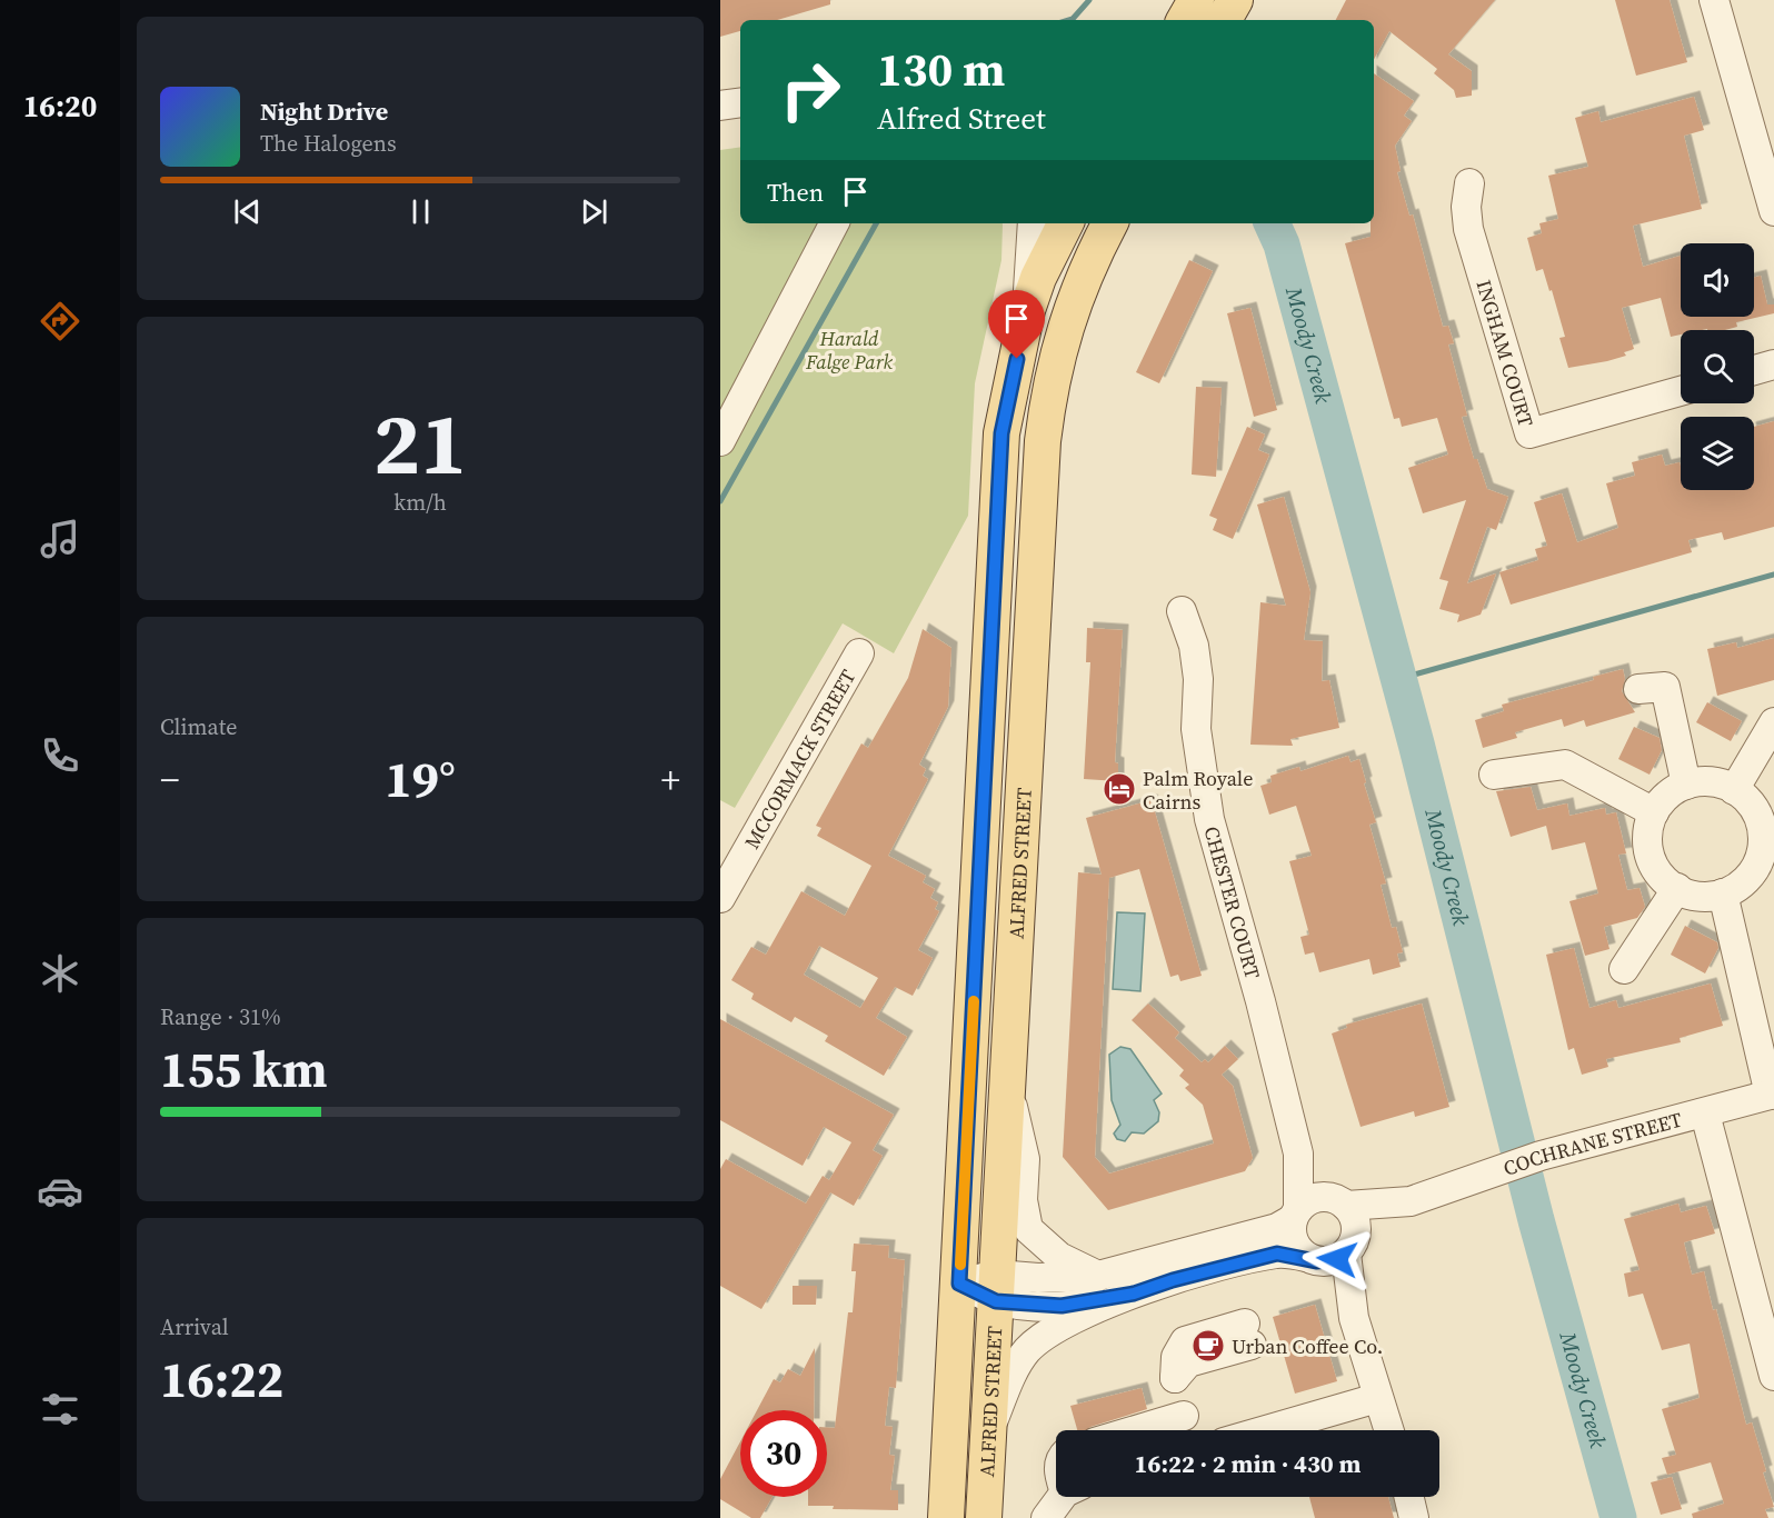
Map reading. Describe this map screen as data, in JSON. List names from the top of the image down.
{
  "streets": {
    "main road": ["ALFRED STREET"],
    "street": [
      "INGHAM COURT",
      "MCCORMACK STREET",
      "CHESTER COURT",
      "COCHRANE STREET"
    ]
  },
  "water": ["Moody Creek"],
  "parks": ["Harald Falge Park"],
  "places": {
    "hotel": ["Palm Royale Cairns"],
    "cafe": ["Urban Coffee Co."]
  },
  "page": {
    "tabs": "16:20",
    "turn": ["130 m", "Alfred Street"],
    "song": ["Night Drive", "The Halogens"],
    "then": "Then",
    "tile": [
      ["21", "km/h"],
      "Climate",
      ["Range · 31%", "155 km"],
      ["Arrival", "16:22"]
    ],
    "heat": ["−", "19°", "+"],
    "limit": "30",
    "trip": "16:22 · 2 min · 430 m"
  }
}
